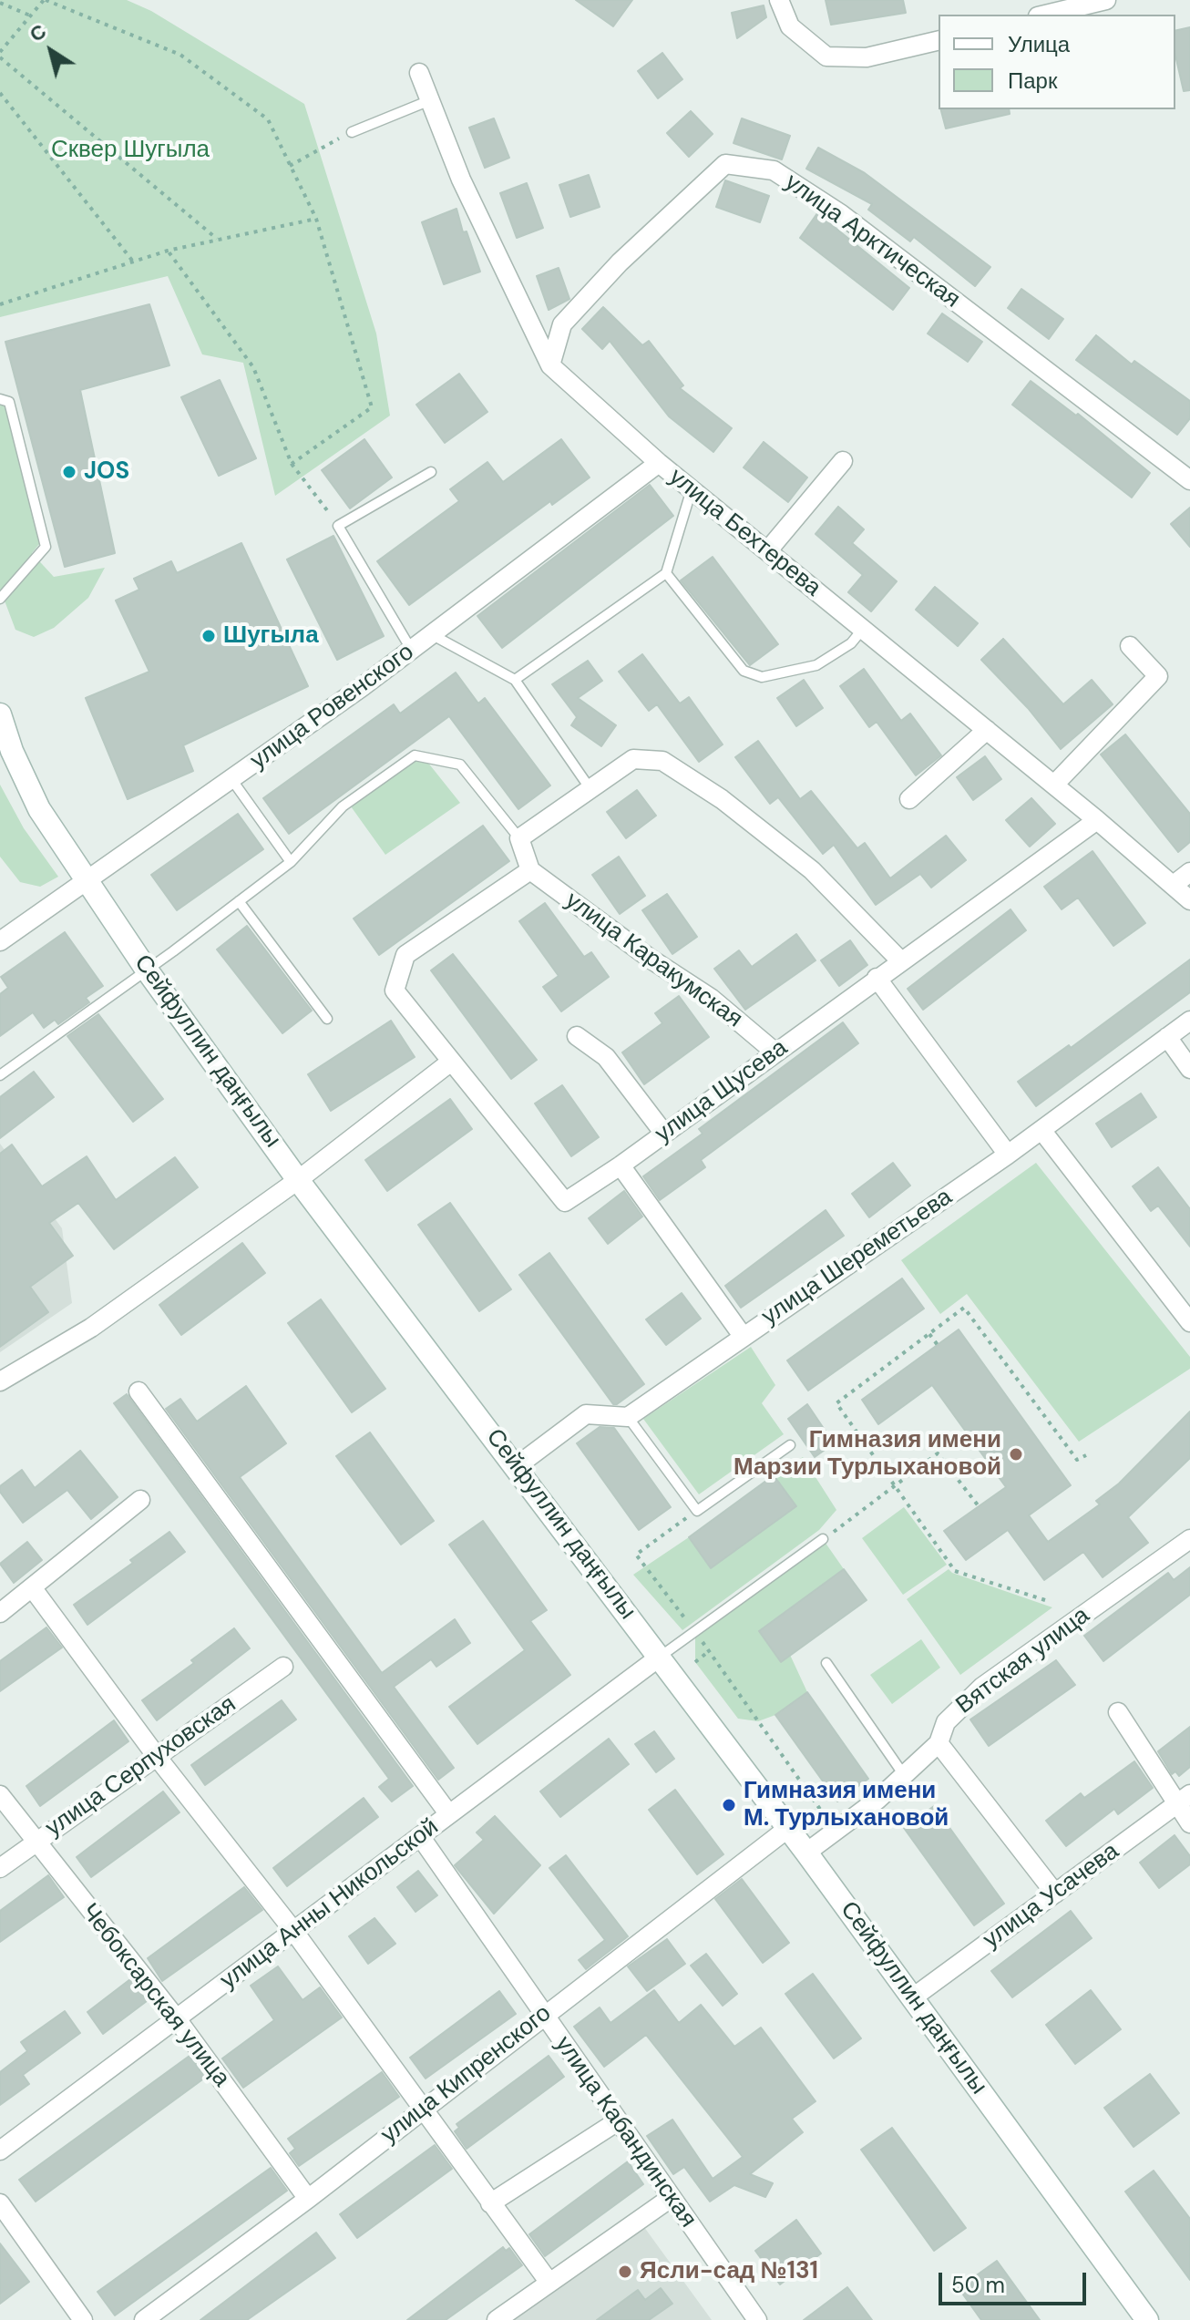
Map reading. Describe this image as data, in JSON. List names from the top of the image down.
{
  "streets": {
    "main road": ["Сейфуллин даңғылы"],
    "street": [
      "улица Арктическая",
      "улица Бехтерева",
      "улица Ровенского",
      "улица Каракумская",
      "улица Щусева",
      "улица Шереметьева",
      "Вятская улица",
      "улица Серпуховская",
      "улица Усачева",
      "улица Анны Никольской",
      "Чебоксарская улица",
      "улица Кипренского",
      "улица Кабандинская"
    ]
  },
  "crossings": [
    ["улица Арктическая", "улица Бехтерева"],
    ["улица Бехтерева", "улица Ровенского"],
    ["улица Бехтерева", "улица Щусева"],
    ["улица Ровенского", "Сейфуллин даңғылы"],
    ["улица Каракумская", "улица Щусева"],
    ["Сейфуллин даңғылы", "Вятская улица"],
    ["Сейфуллин даңғылы", "улица Усачева"],
    ["Сейфуллин даңғылы", "улица Анны Никольской"],
    ["Сейфуллин даңғылы", "улица Кипренского"],
    ["улица Серпуховская", "Чебоксарская улица"],
    ["улица Анны Никольской", "Чебоксарская улица"],
    ["улица Анны Никольской", "улица Кабандинская"],
    ["Чебоксарская улица", "улица Кипренского"],
    ["улица Кипренского", "улица Кабандинская"]
  ],
  "parks": ["Сквер Шугыла"],
  "places": [
    "JOS",
    "Шугыла",
    "Гимназия имени Марзии Турлыхановой",
    "Гимназия имени М. Турлыхановой",
    "Ясли-сад №131"
  ],
  "legend": ["Улица", "Парк"],
  "scale_bar": "50 m",
  "north": "top left"
}
